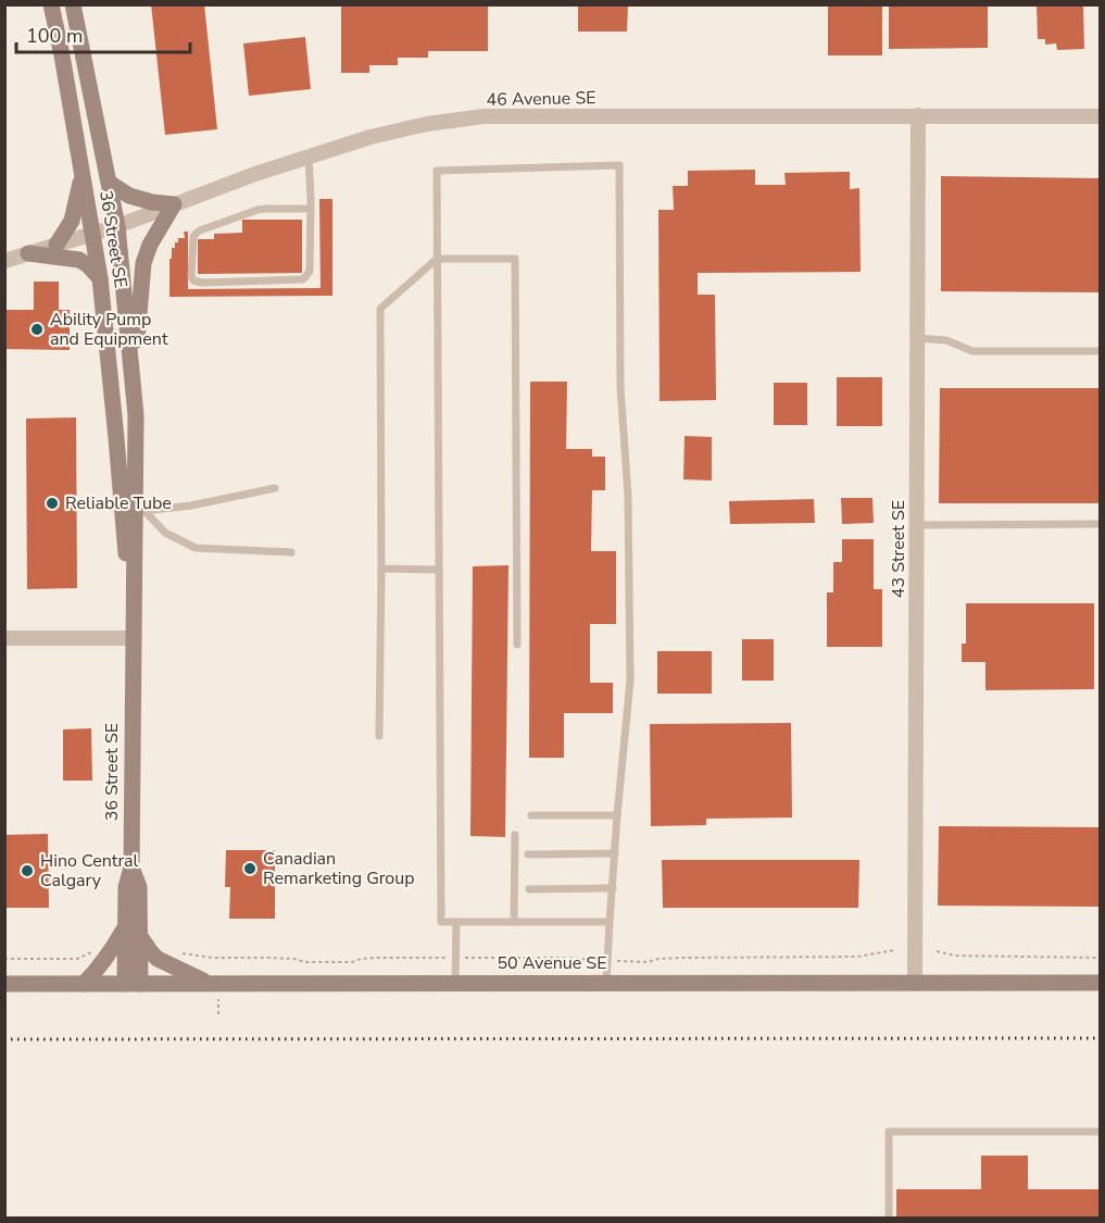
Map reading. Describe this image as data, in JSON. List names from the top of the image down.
{
  "streets": {
    "street": [
      "46 Avenue SE",
      "36 Street SE",
      "43 Street SE",
      "50 Avenue SE"
    ]
  },
  "crossings": [
    ["46 Avenue SE", "36 Street SE"],
    ["46 Avenue SE", "43 Street SE"],
    ["36 Street SE", "50 Avenue SE"],
    ["43 Street SE", "50 Avenue SE"]
  ],
  "places": [
    "Ability Pump and Equipment",
    "Reliable Tube",
    "Canadian Remarketing Group",
    "Hino Central Calgary"
  ],
  "scale_bar": "100 m"
}
